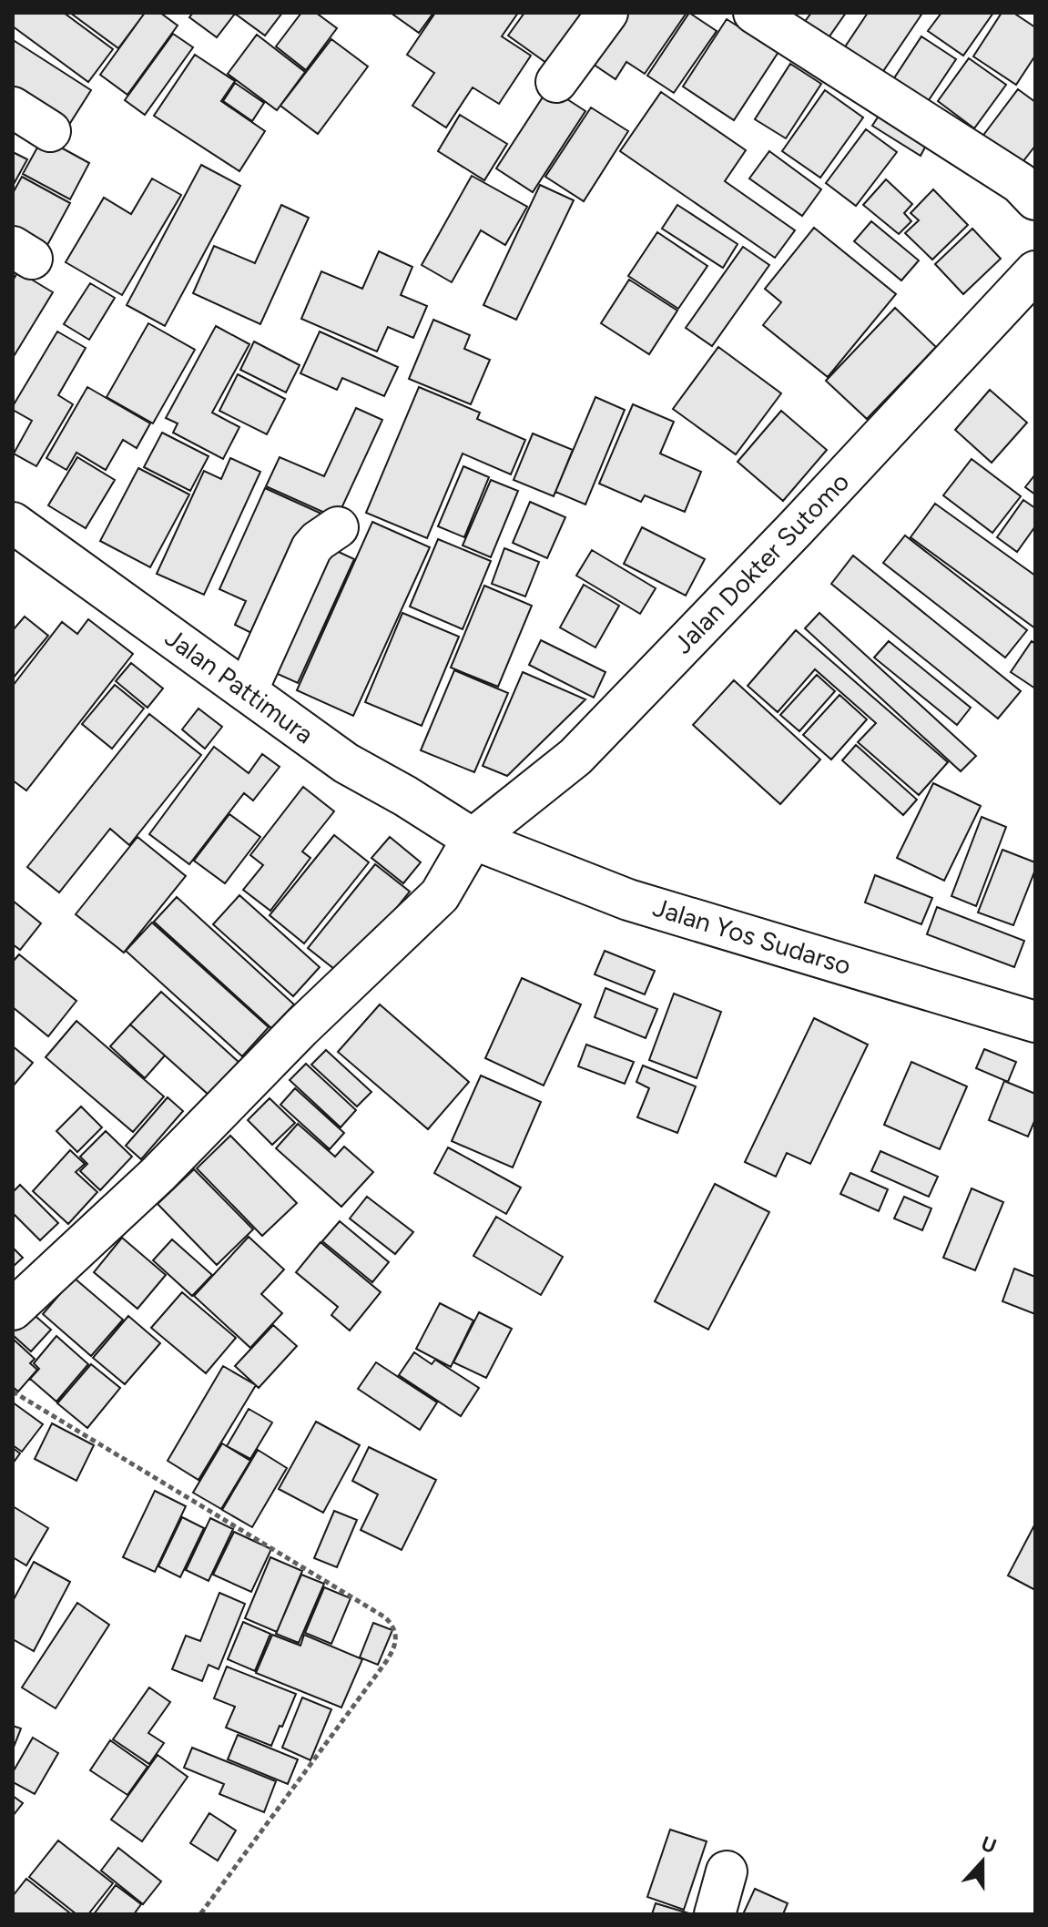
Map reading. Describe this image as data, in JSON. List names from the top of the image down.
{
  "streets": {
    "main road": ["Jalan Dokter Sutomo", "Jalan Pattimura", "Jalan Yos Sudarso"]
  },
  "crossings": [
    ["Jalan Dokter Sutomo", "Jalan Pattimura"],
    ["Jalan Dokter Sutomo", "Jalan Yos Sudarso"],
    ["Jalan Pattimura", "Jalan Yos Sudarso"]
  ],
  "north": "top"
}
